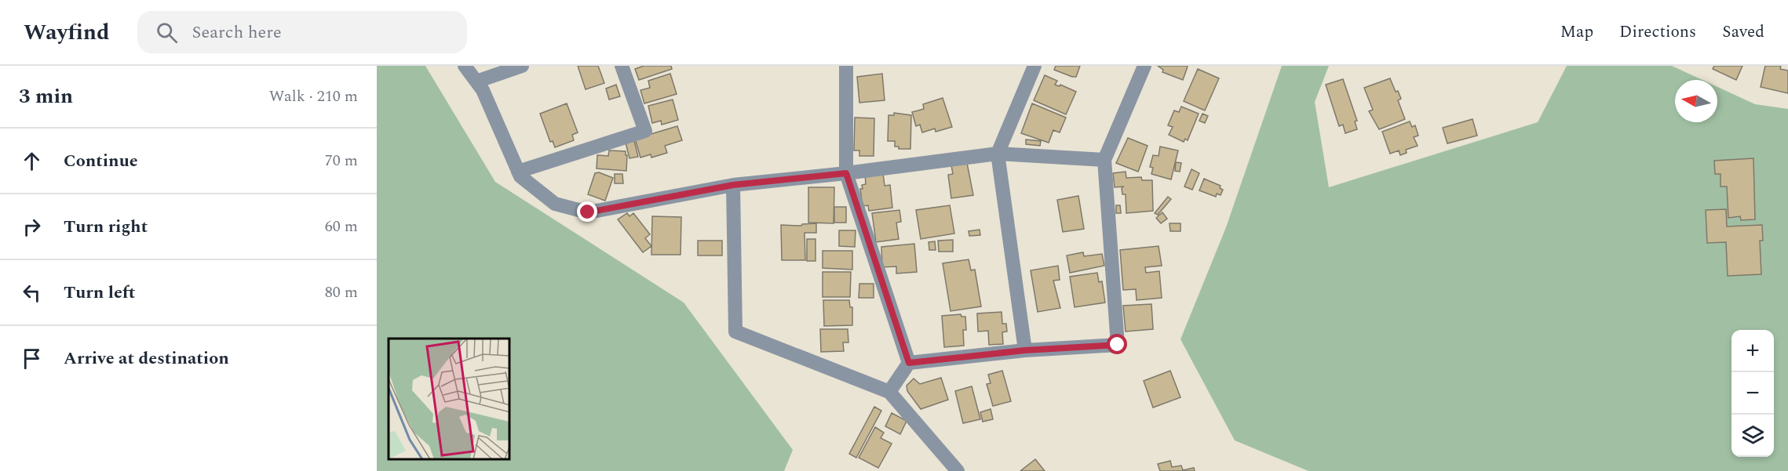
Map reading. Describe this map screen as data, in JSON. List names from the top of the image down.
{
  "north": "left",
  "page": {
    "header": "Wayfind",
    "search": "Search here",
    "nav": ["Map", "Directions", "Saved"],
    "heading": ["3 min", "Walk · 210 m"],
    "list": [
      ["Continue", "70 m"],
      ["Turn right", "60 m"],
      ["Turn left", "80 m"],
      "Arrive at destination"
    ],
    "map_buttons": ["+", "−"]
  }
}
